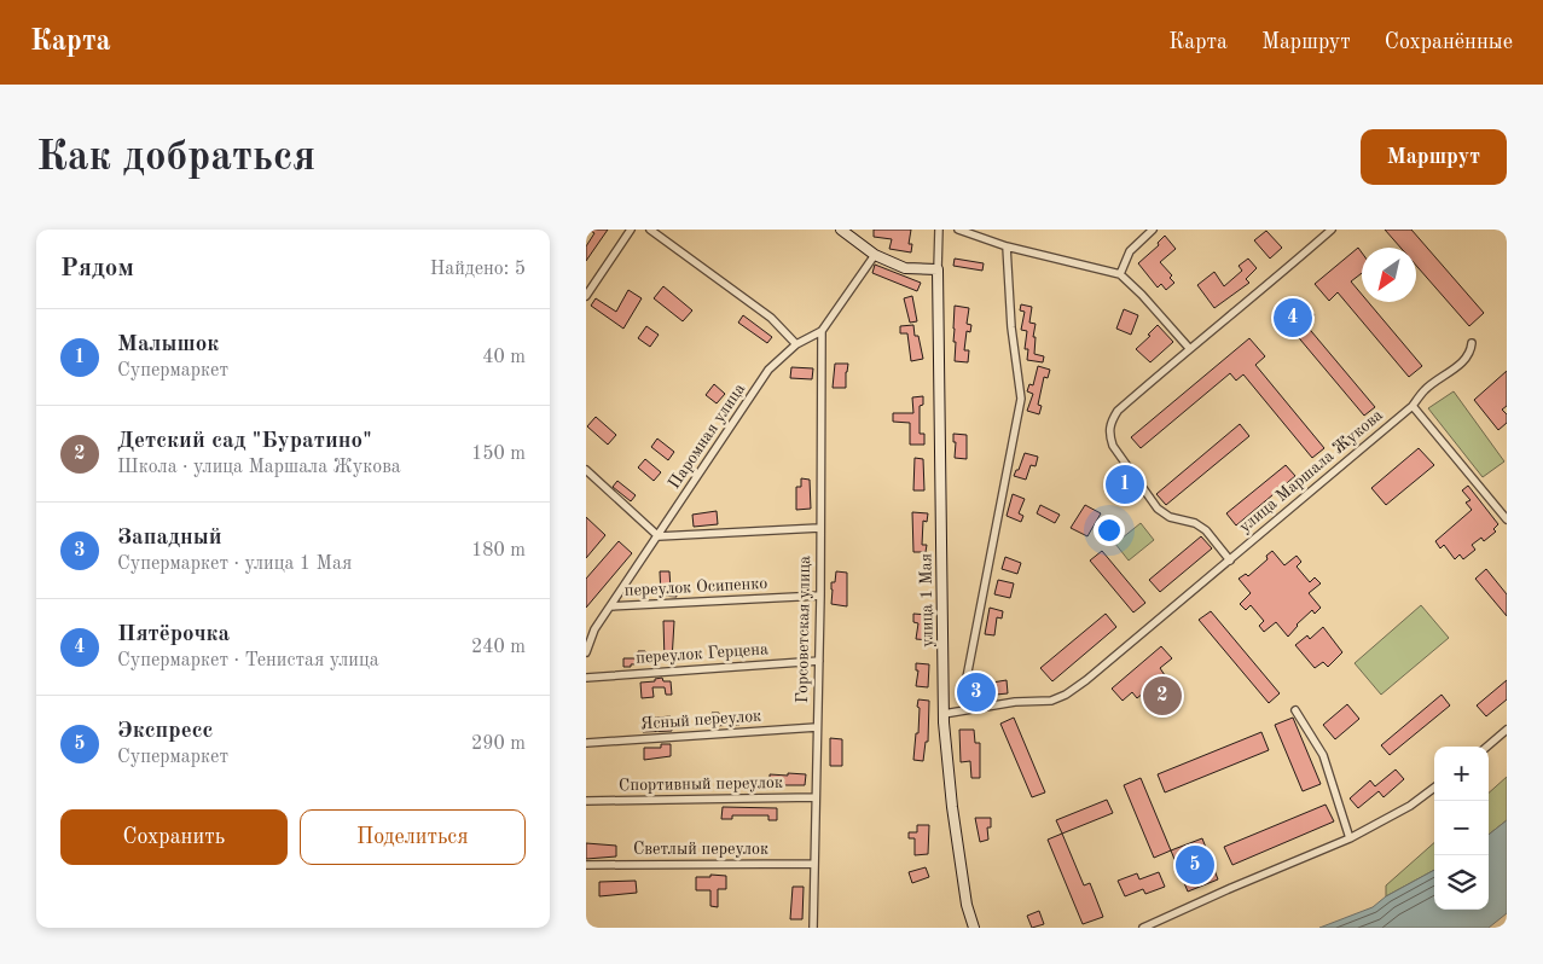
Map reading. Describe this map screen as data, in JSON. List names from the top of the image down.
{
  "streets": {
    "main road": ["улица 1 Мая"],
    "street": [
      "Паромная улица",
      "улица Маршала Жукова",
      "переулок Осипенко",
      "Горсоветская улица",
      "переулок Герцена",
      "Ясный переулок",
      "Спортивный переулок",
      "Светлый переулок"
    ]
  },
  "crossings": [
    ["Паромная улица", "переулок Осипенко"],
    ["Паромная улица", "Горсоветская улица"],
    ["переулок Осипенко", "Горсоветская улица"],
    ["Горсоветская улица", "переулок Герцена"],
    ["Горсоветская улица", "Ясный переулок"],
    ["Горсоветская улица", "Спортивный переулок"],
    ["Горсоветская улица", "Светлый переулок"]
  ],
  "north": "bottom left",
  "page": {
    "header": "Карта",
    "nav": ["Карта", "Маршрут", "Сохранённые"],
    "buttons": [
      "Маршрут",
      ["Сохранить", "Поделиться"]
    ],
    "title": "Как добраться",
    "heading": ["Рядом", "Найдено: 5"],
    "pins": [
      "4",
      "1",
      "3",
      "2",
      "5"
    ],
    "list": [
      {
        "mark": "1",
        "name": "Малышок",
        "note": "Супермаркет",
        "value": "40 m"
      },
      {
        "mark": "2",
        "name": "Детский сад \"Буратино\"",
        "note": "Школа · улица Маршала Жукова",
        "value": "150 m"
      },
      {
        "mark": "3",
        "name": "Западный",
        "note": "Супермаркет · улица 1 Мая",
        "value": "180 m"
      },
      {
        "mark": "4",
        "name": "Пятёрочка",
        "note": "Супермаркет · Тенистая улица",
        "value": "240 m"
      },
      {
        "mark": "5",
        "name": "Экспресс",
        "note": "Супермаркет",
        "value": "290 m"
      }
    ],
    "map_buttons": ["+", "−"]
  }
}
